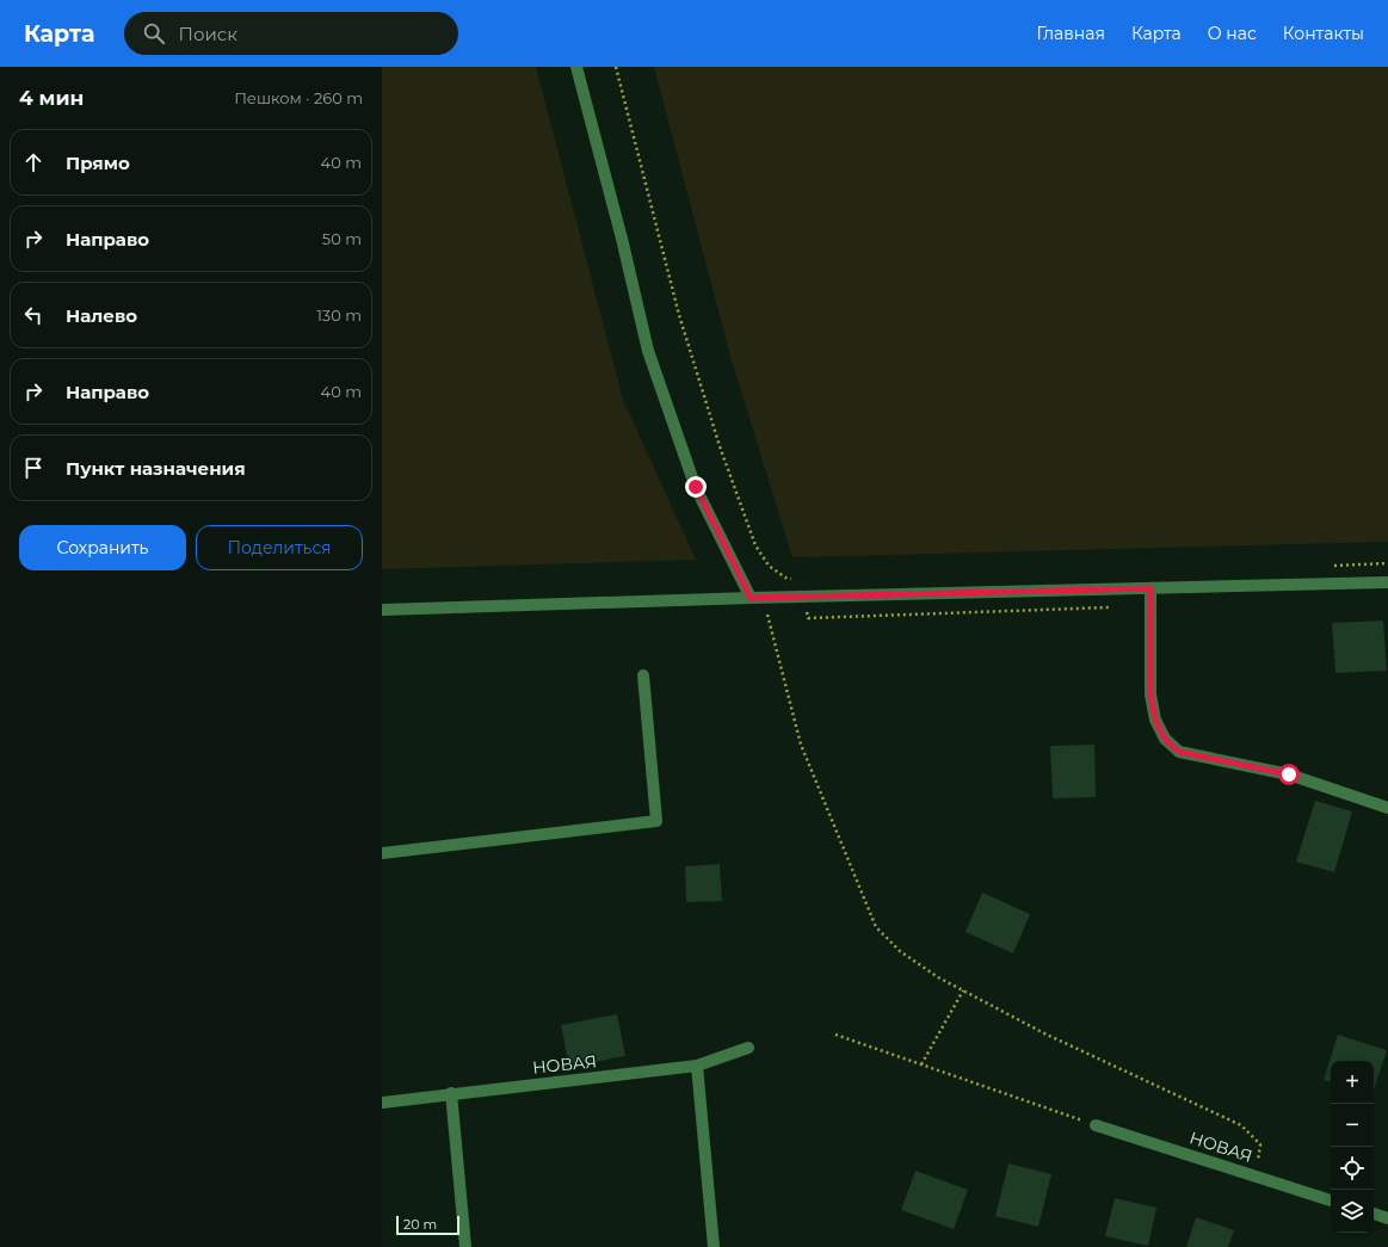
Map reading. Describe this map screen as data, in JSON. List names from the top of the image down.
{
  "streets": {
    "street": ["НОВАЯ"]
  },
  "scale_bar": "20 m",
  "page": {
    "header": "Карта",
    "search": "Поиск",
    "nav": [
      "Главная",
      "Карта",
      "О нас",
      "Контакты"
    ],
    "heading": ["4 мин", "Пешком · 260 m"],
    "list": [
      ["Прямо", "40 m"],
      ["Направо", "50 m"],
      ["Налево", "130 m"],
      ["Направо", "40 m"],
      "Пункт назначения"
    ],
    "buttons": ["Сохранить", "Поделиться"],
    "map_buttons": ["+", "−"],
    "scale": "20 m"
  }
}
